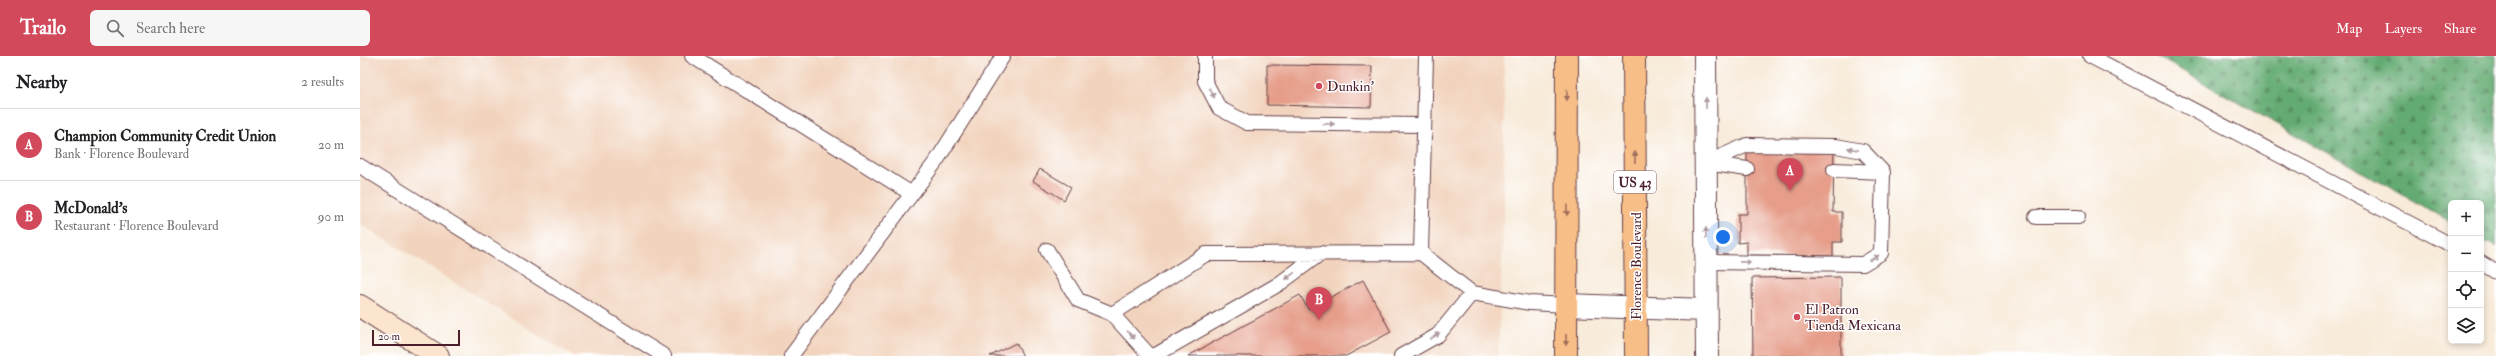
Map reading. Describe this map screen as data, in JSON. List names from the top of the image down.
{
  "streets": {
    "highway": ["US 43", "Florence Boulevard"]
  },
  "places": ["Dunkin'", "El Patron Tienda Mexicana"],
  "scale_bar": "20 m",
  "page": {
    "header": "Trailo",
    "search": "Search here",
    "nav": ["Map", "Layers", "Share"],
    "heading": ["Nearby", "2 results"],
    "list": [
      {
        "mark": "A",
        "name": "Champion Community Credit Union",
        "note": "Bank · Florence Boulevard",
        "value": "20 m"
      },
      {
        "mark": "B",
        "name": "McDonald's",
        "note": "Restaurant · Florence Boulevard",
        "value": "90 m"
      }
    ],
    "pins": ["A", "B"],
    "map_buttons": ["+", "−"],
    "scale": "20 m"
  }
}
